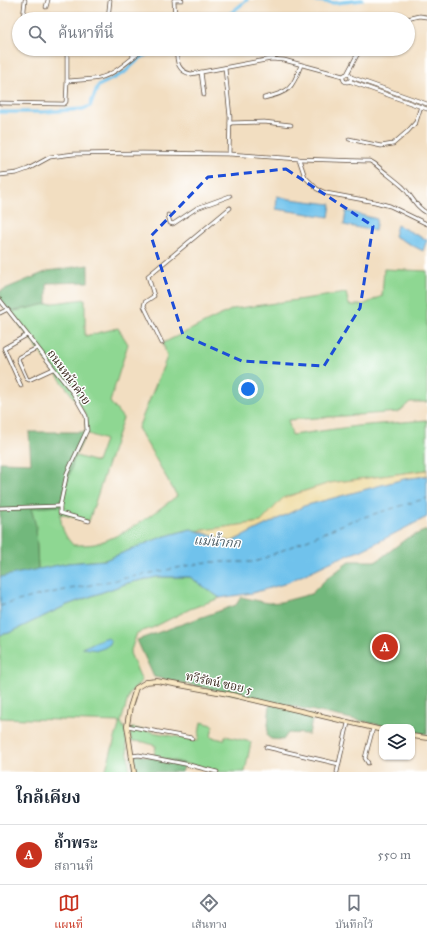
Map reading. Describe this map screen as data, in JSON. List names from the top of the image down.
{
  "streets": {
    "street": ["ถนนหน้าค่าย", "ทวีรัตน์ ซอย 5"]
  },
  "water": ["แม่น้ำกก"],
  "page": {
    "search": "ค้นหาที่นี่",
    "pins": "A",
    "heading": "ใกล้เคียง",
    "list": [
      {
        "mark": "A",
        "name": "ถ้ำพระ",
        "note": "สถานที่",
        "value": "550 m"
      }
    ],
    "nav": ["แผนที่", "เส้นทาง", "บันทึกไว้"]
  }
}
